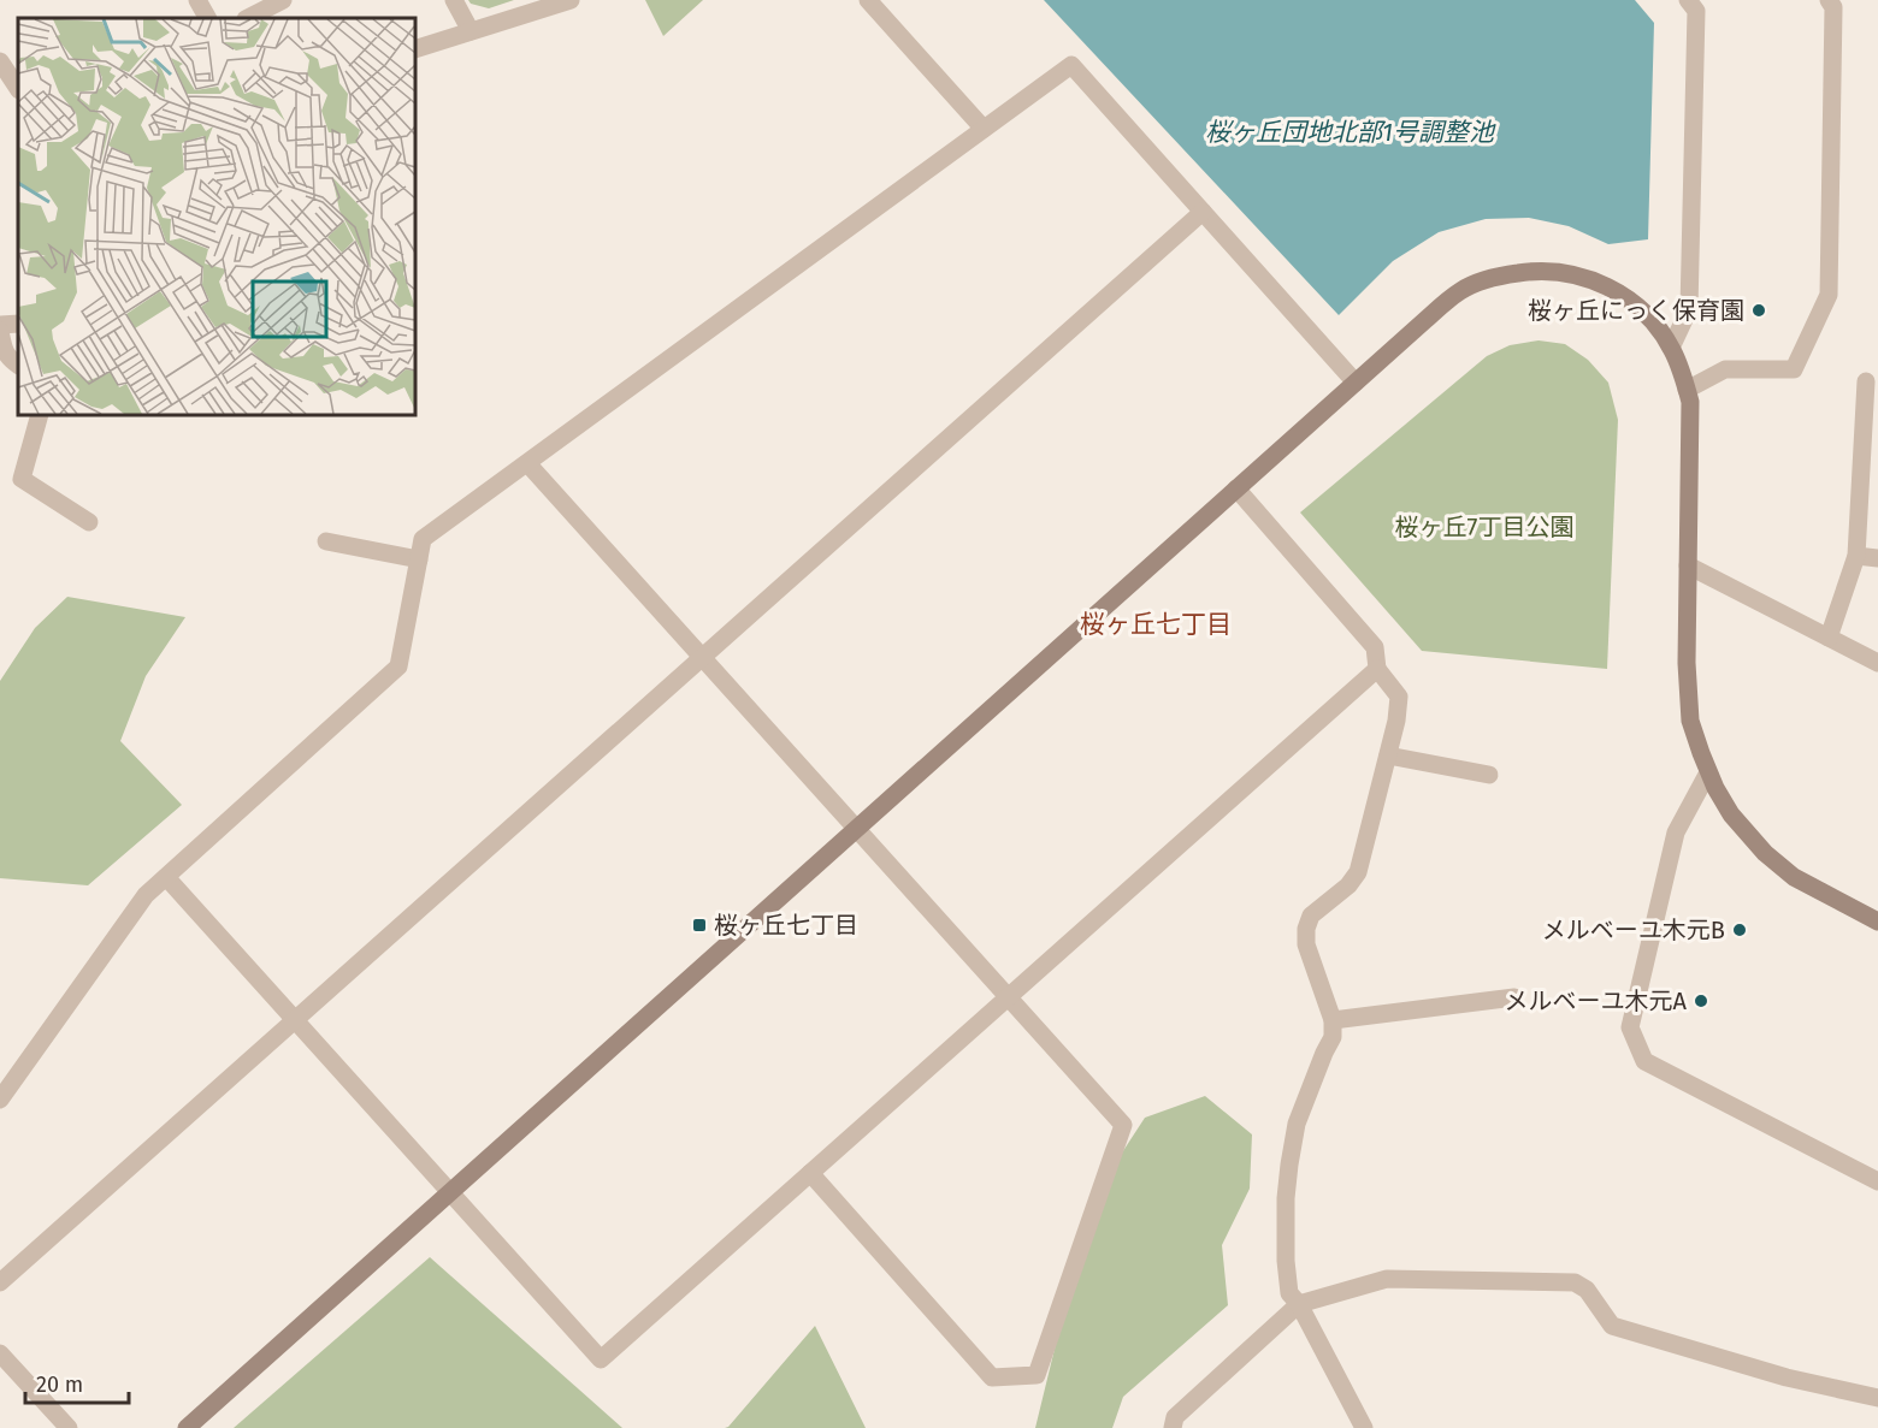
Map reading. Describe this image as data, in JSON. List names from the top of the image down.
{
  "districts": ["桜ヶ丘七丁目"],
  "water": ["桜ヶ丘団地北部1号調整池"],
  "parks": ["桜ヶ丘7丁目公園"],
  "places": {
    "other": ["桜ヶ丘にっく保育園", "メルベーユ木元B", "メルベーユ木元A"],
    "transit": ["桜ヶ丘七丁目"]
  },
  "scale_bar": "20 m"
}
